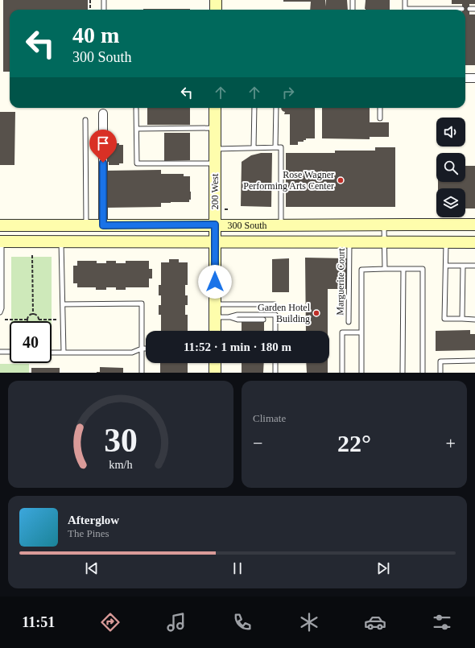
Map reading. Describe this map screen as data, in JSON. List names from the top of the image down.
{
  "streets": {
    "street": ["200 West", "300 South"],
    "lane": ["Marguerite Court"]
  },
  "crossings": [
    ["200 West", "300 South"],
    ["300 South", "Marguerite Court"]
  ],
  "places": ["Rose Wagner Performing Arts Center", "Garden Hotel Building"],
  "page": {
    "turn": ["40 m", "300 South"],
    "limit": "40",
    "trip": "11:52 · 1 min · 180 m",
    "tile": "Climate",
    "heat": ["−", "22°", "+"],
    "song": ["Afterglow", "The Pines"],
    "tabs": "11:51",
    "gauge": ["30", "km/h"]
  }
}
